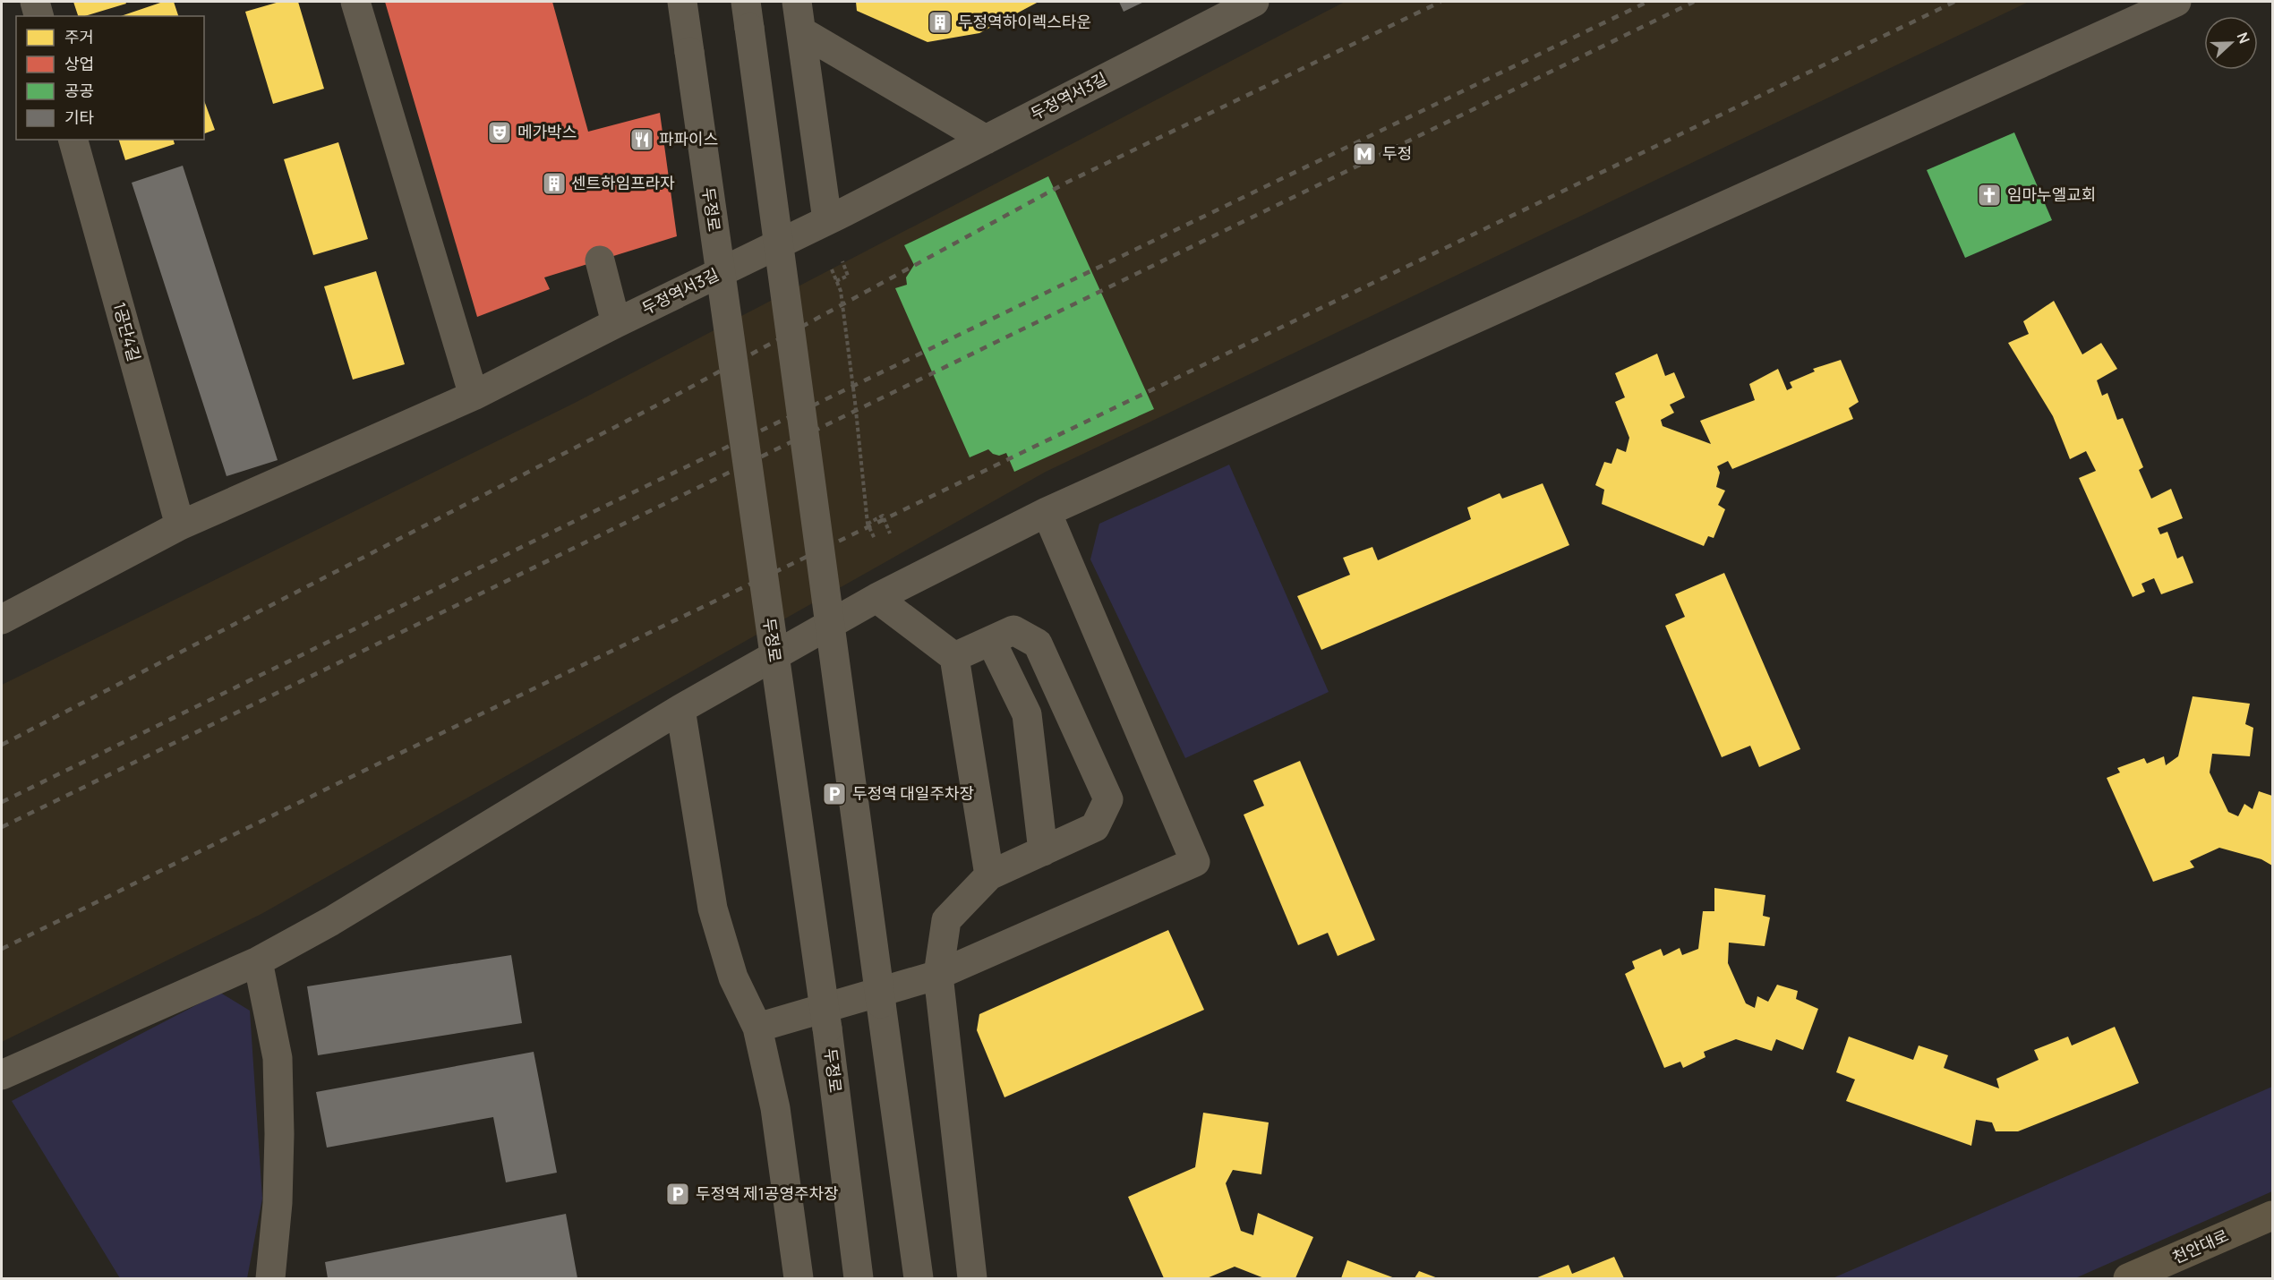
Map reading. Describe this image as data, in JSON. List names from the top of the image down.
{
  "streets": {
    "main road": ["천안대로"],
    "street": ["두정역서3길", "두정로", "1공단4길"]
  },
  "crossings": [
    ["두정역서3길", "1공단4길"]
  ],
  "places": {
    "building": ["두정역하이렉스타운", "센트하임프라자"],
    "theatre": ["메가박스"],
    "restaurant": ["파파이스"],
    "metro station": ["두정"],
    "church": ["임마누엘교회"],
    "parking": ["두정역 대일주차장", "두정역 제1공영주차장"]
  },
  "legend": [
    "주거",
    "상업",
    "공공",
    "기타"
  ],
  "north": "right"
}
